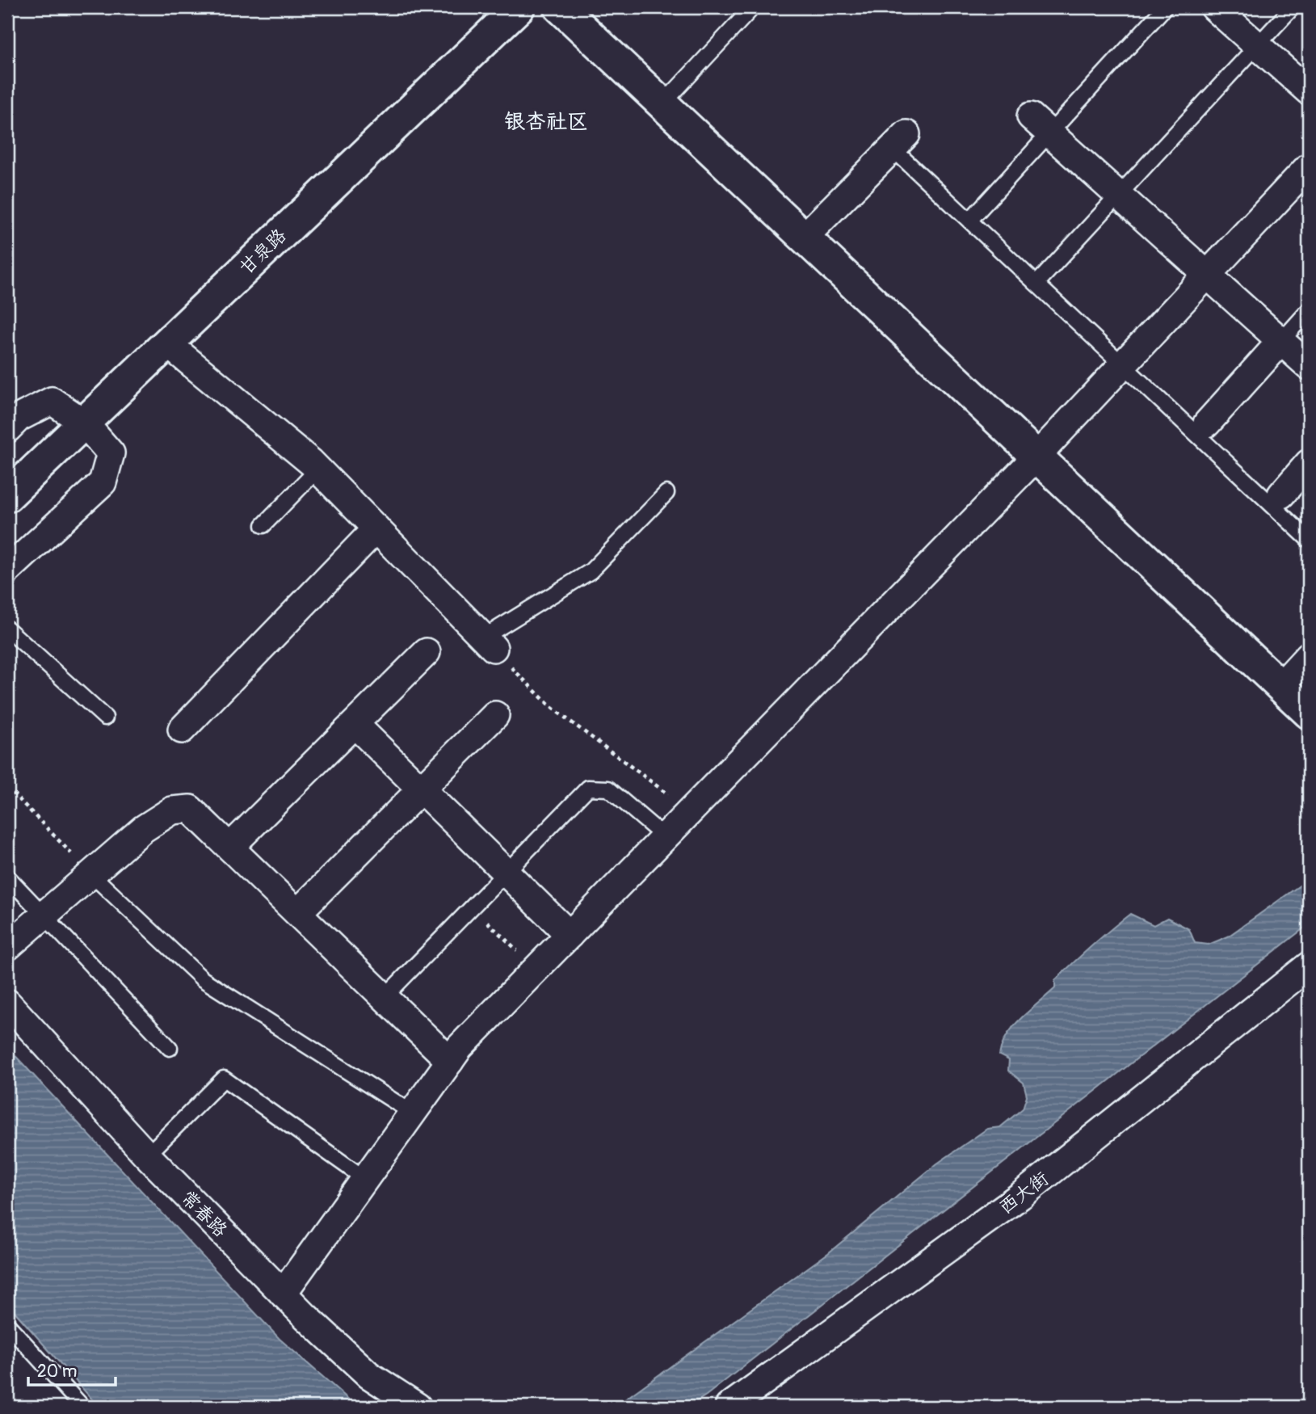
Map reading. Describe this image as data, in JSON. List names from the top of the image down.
{
  "streets": {
    "street": ["甘泉路", "西大街", "常春路"]
  },
  "districts": ["银杏社区"],
  "scale_bar": "20 m"
}
